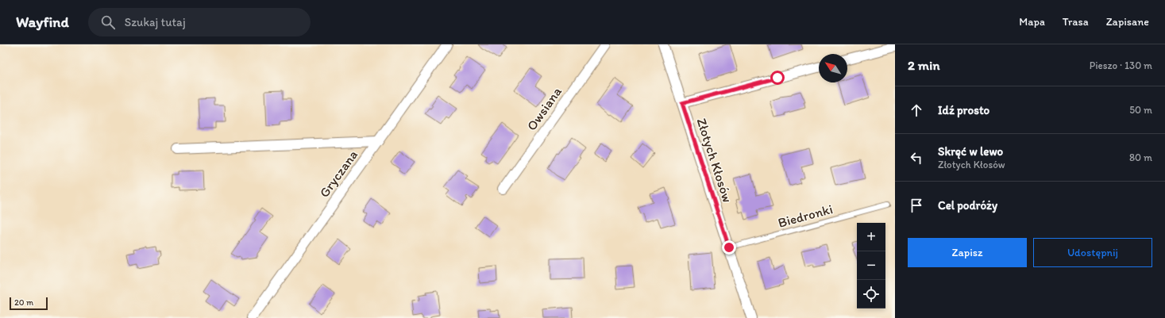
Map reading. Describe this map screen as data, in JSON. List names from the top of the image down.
{
  "streets": {
    "street": ["Owsiana", "Złotych Kłosów", "Gryczana"],
    "lane": ["Biedronki"]
  },
  "crossings": [
    ["Złotych Kłosów", "Biedronki"]
  ],
  "scale_bar": "20 m",
  "north": "top left",
  "page": {
    "header": "Wayfind",
    "search": "Szukaj tutaj",
    "nav": ["Mapa", "Trasa", "Zapisane"],
    "heading": ["2 min", "Pieszo · 130 m"],
    "list": [
      ["Idź prosto", "50 m"],
      ["Skręć w lewo", "Złotych Kłosów", "80 m"],
      "Cel podróży"
    ],
    "map_buttons": ["+", "−"],
    "buttons": ["Zapisz", "Udostępnij"],
    "scale": "20 m"
  }
}
